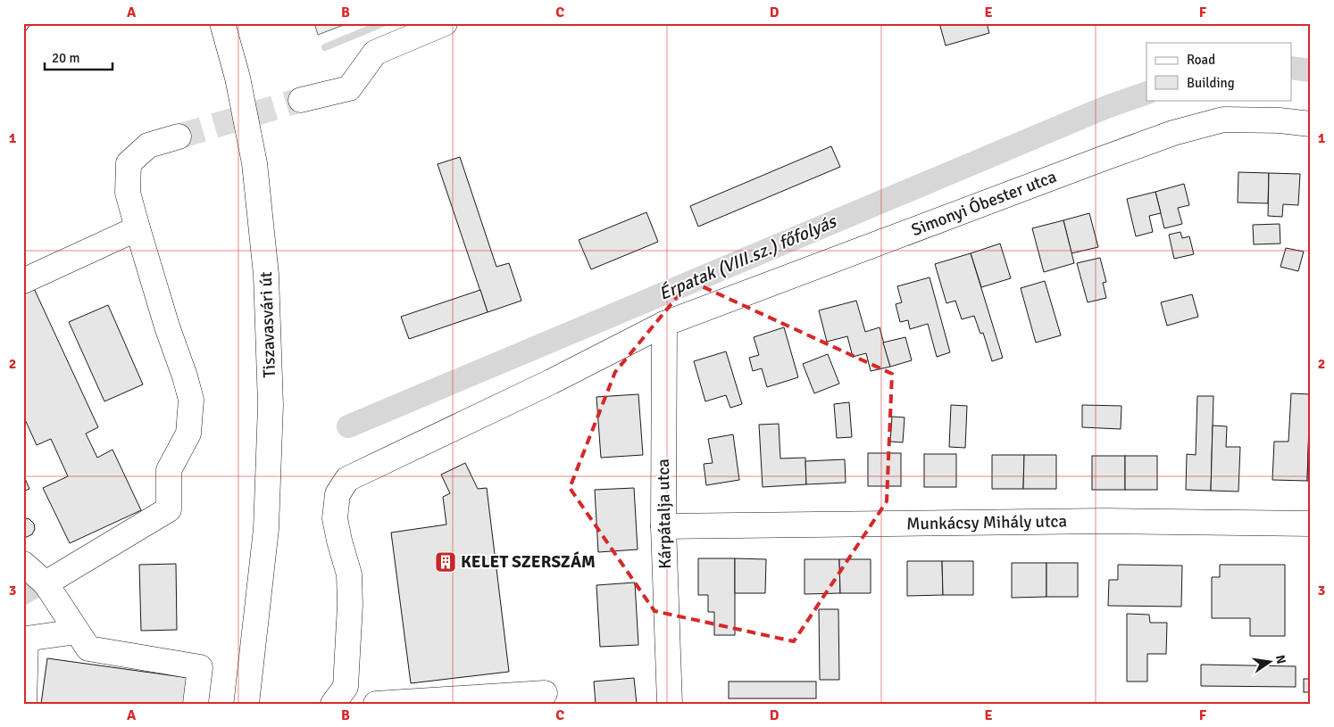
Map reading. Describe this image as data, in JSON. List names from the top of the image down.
{
  "streets": {
    "street": [
      "Simonyi Óbester utca",
      "Tiszavasvári út",
      "Kárpátalja utca",
      "Munkácsy Mihály utca"
    ]
  },
  "crossings": [
    ["Simonyi Óbester utca", "Kárpátalja utca"],
    ["Kárpátalja utca", "Munkácsy Mihály utca"]
  ],
  "water": ["Érpatak (VIII.sz.) főfolyás"],
  "places": {
    "building": ["KELET SZERSZÁM"]
  },
  "legend": ["Road", "Building"],
  "scale_bar": "20 m",
  "north": "right",
  "grid": {
    "columns": [
      "A",
      "B",
      "C",
      "D",
      "E",
      "F"
    ],
    "rows": ["1", "2", "3"]
  }
}
